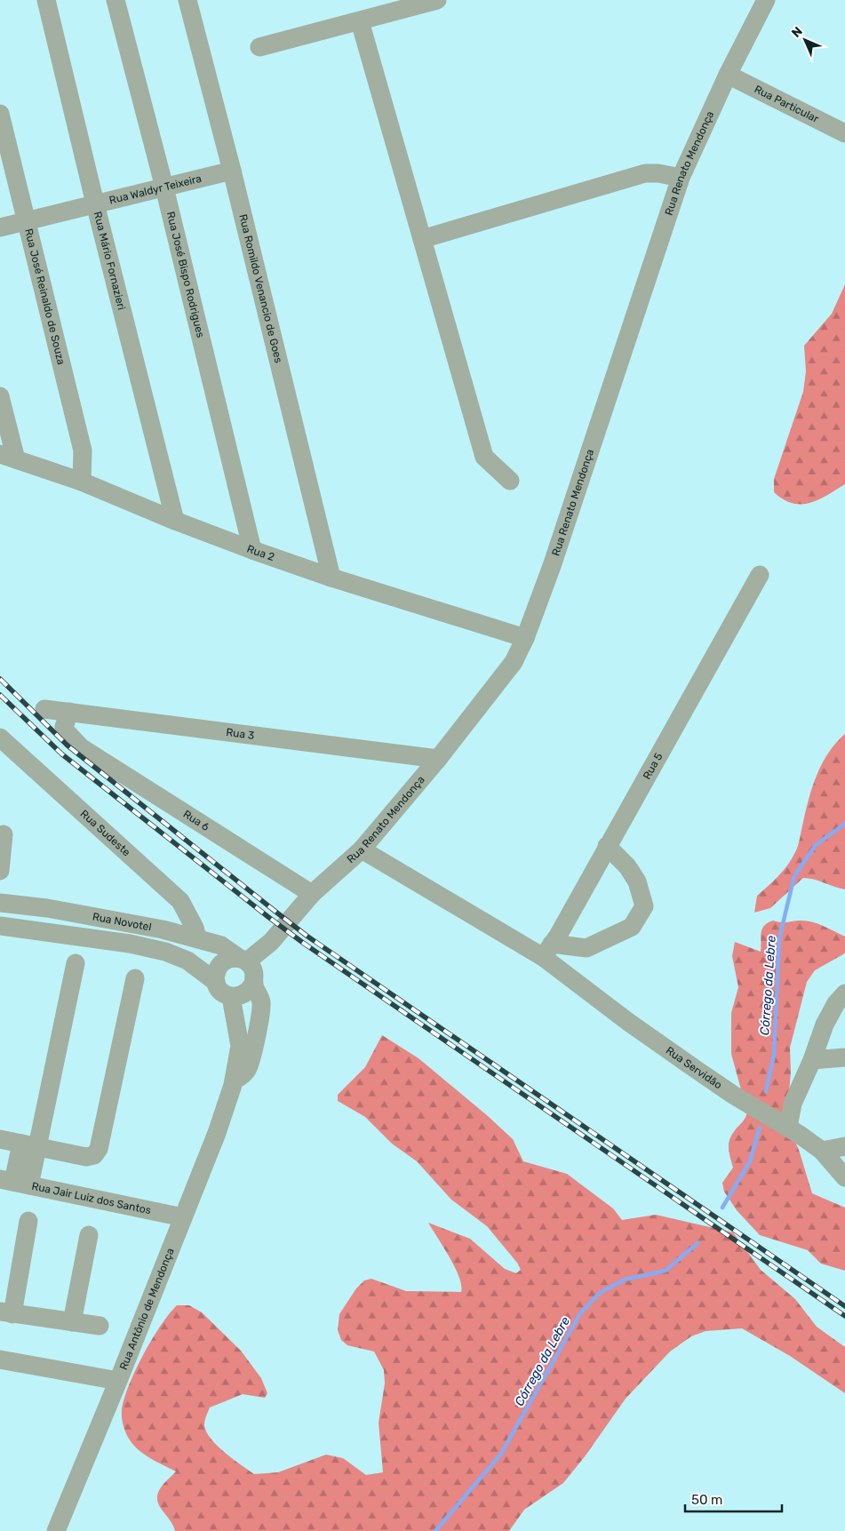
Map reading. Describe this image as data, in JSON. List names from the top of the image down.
{
  "streets": {
    "street": [
      "Rua Particular",
      "Rua Renato Mendonça",
      "Rua Waldyr Teixeira",
      "Rua Mário Fornazieri",
      "Rua José Bispo Rodrigues",
      "Rua Romildo Venancio de Goes",
      "Rua José Reinaldo de Souza",
      "Rua 2",
      "Rua 3",
      "Rua 5",
      "Rua 6",
      "Rua Sudeste",
      "Rua Novotel",
      "Rua Servidão",
      "Rua Jair Luiz dos Santos",
      "Rua Antônio de Mendonça"
    ]
  },
  "crossings": [
    ["Rua Particular", "Rua Renato Mendonça"],
    ["Rua Renato Mendonça", "Rua 2"],
    ["Rua Renato Mendonça", "Rua 3"],
    ["Rua Renato Mendonça", "Rua 6"],
    ["Rua Renato Mendonça", "Rua Novotel"],
    ["Rua Renato Mendonça", "Rua Antônio de Mendonça"],
    ["Rua Waldyr Teixeira", "Rua Mário Fornazieri"],
    ["Rua Waldyr Teixeira", "Rua José Bispo Rodrigues"],
    ["Rua Waldyr Teixeira", "Rua Romildo Venancio de Goes"],
    ["Rua Waldyr Teixeira", "Rua José Reinaldo de Souza"],
    ["Rua Mário Fornazieri", "Rua 2"],
    ["Rua José Bispo Rodrigues", "Rua 2"],
    ["Rua Romildo Venancio de Goes", "Rua 2"],
    ["Rua José Reinaldo de Souza", "Rua 2"],
    ["Rua 3", "Rua 6"],
    ["Rua 5", "Rua Servidão"],
    ["Rua Sudeste", "Rua Novotel"],
    ["Rua Novotel", "Rua Antônio de Mendonça"],
    ["Rua Jair Luiz dos Santos", "Rua Antônio de Mendonça"]
  ],
  "water": ["Córrego da Lebre"],
  "scale_bar": "50 m",
  "north": "top left"
}
